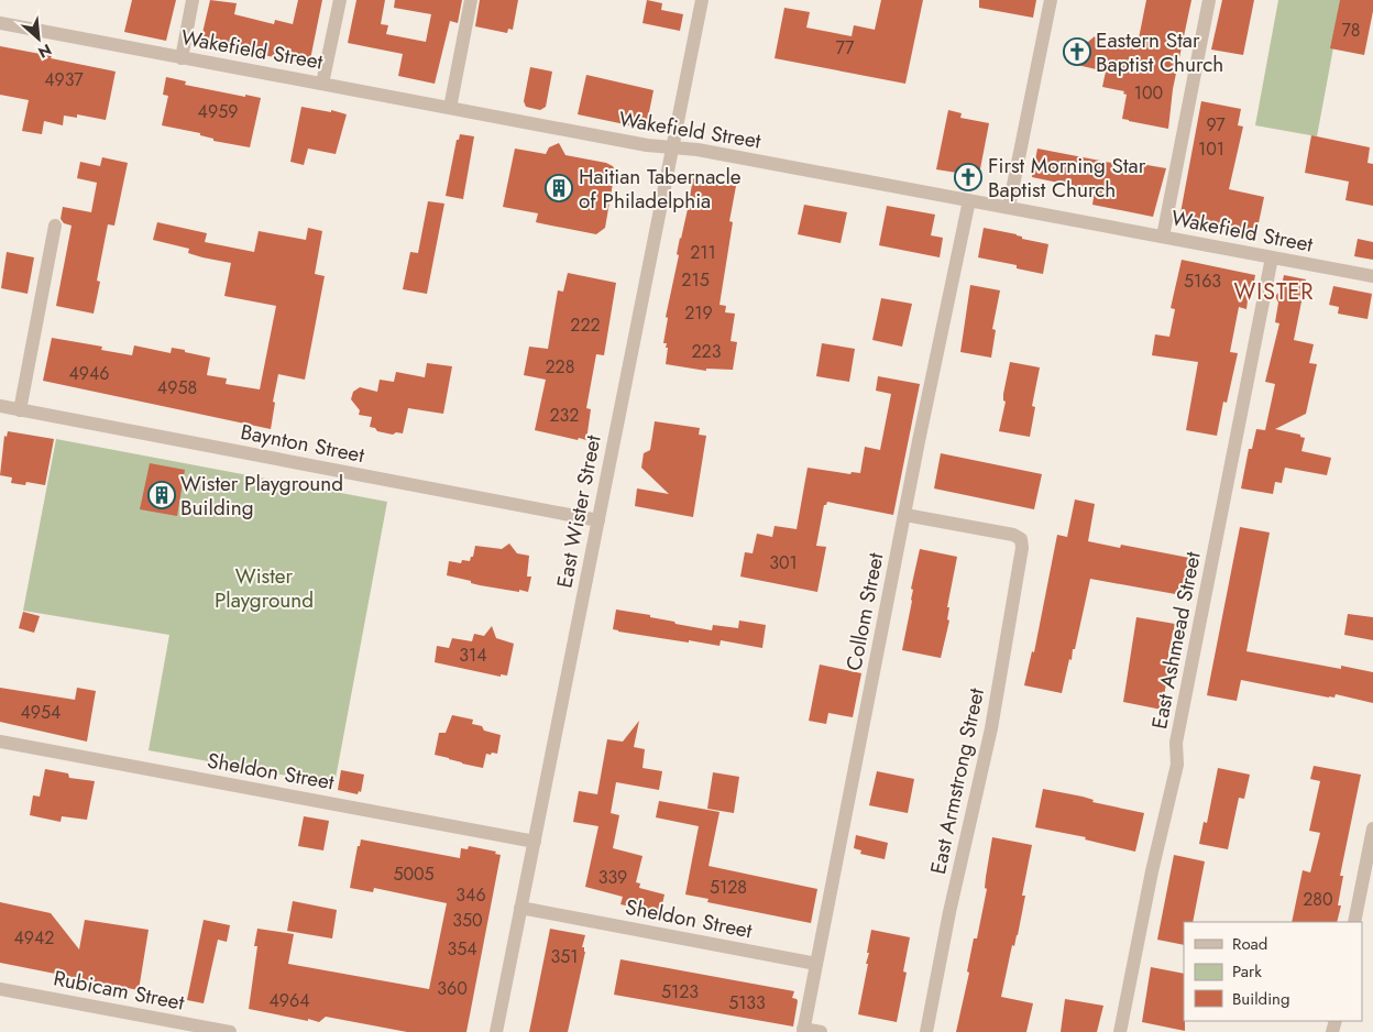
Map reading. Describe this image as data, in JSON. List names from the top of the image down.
{
  "streets": {
    "street": [
      "Wakefield Street",
      "Baynton Street",
      "East Wister Street",
      "Collom Street",
      "East Ashmead Street",
      "Sheldon Street",
      "East Armstrong Street",
      "Rubicam Street"
    ]
  },
  "crossings": [
    ["Wakefield Street", "East Wister Street"],
    ["Wakefield Street", "Collom Street"],
    ["Wakefield Street", "East Ashmead Street"],
    ["Baynton Street", "East Wister Street"],
    ["East Wister Street", "Sheldon Street"],
    ["Collom Street", "Sheldon Street"],
    ["Collom Street", "East Armstrong Street"]
  ],
  "districts": ["WISTER"],
  "parks": ["Wister Playground"],
  "places": {
    "church": ["Eastern Star Baptist Church", "First Morning Star Baptist Church"],
    "building": ["Haitian Tabernacle of Philadelphia", "Wister Playground Building"]
  },
  "house_numbers": [
    "78",
    "77",
    "4937",
    "100",
    "4959",
    "97",
    "101",
    "211",
    "215",
    "5163",
    "219",
    "222",
    "223",
    "228",
    "4946",
    "4958",
    "232",
    "301",
    "314",
    "4954",
    "5005",
    "339",
    "5128",
    "346",
    "280",
    "350",
    "4942",
    "354",
    "351",
    "360",
    "5123",
    "4964",
    "5133"
  ],
  "legend": ["Road", "Park", "Building"],
  "north": "bottom right"
}
